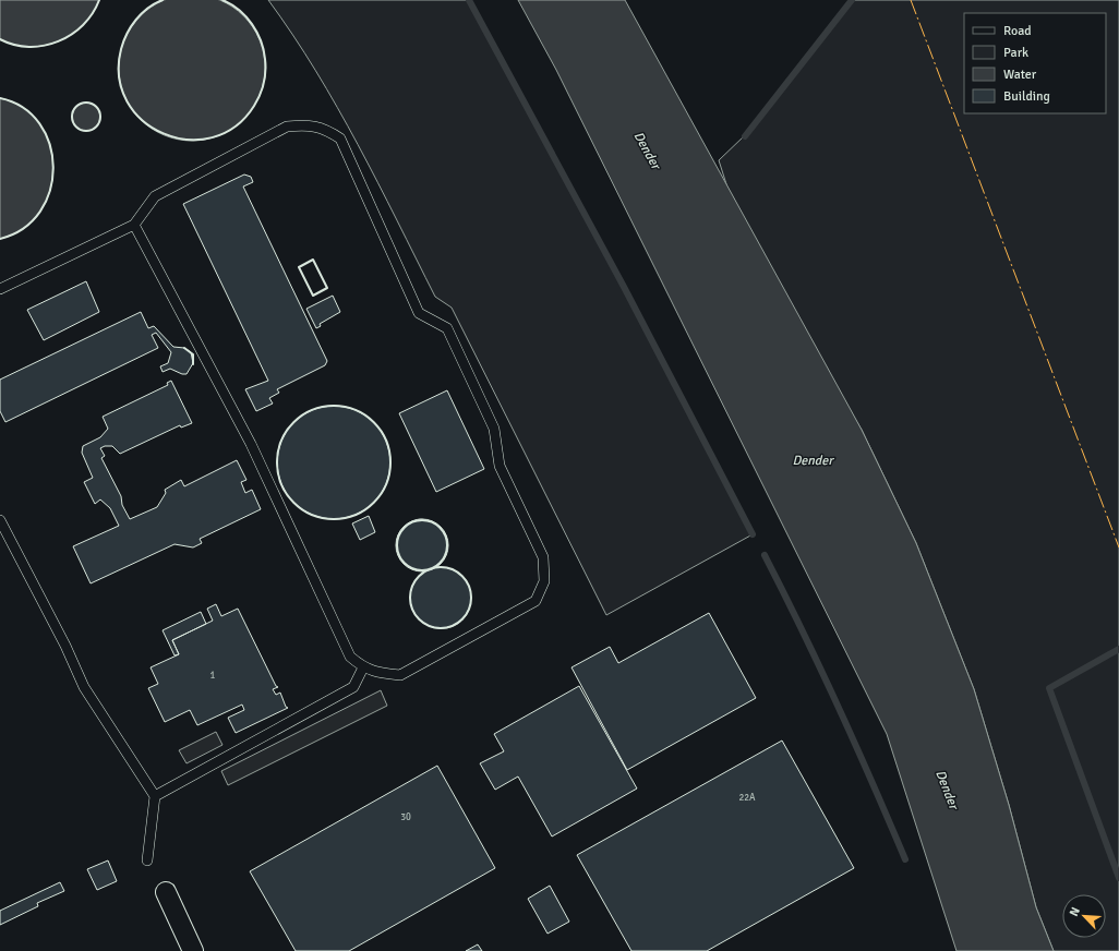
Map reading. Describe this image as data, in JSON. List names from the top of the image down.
{
  "water": ["Dender"],
  "house_numbers": ["1", "22A", "30"],
  "legend": [
    "Road",
    "Park",
    "Water",
    "Building"
  ],
  "north": "top left"
}
